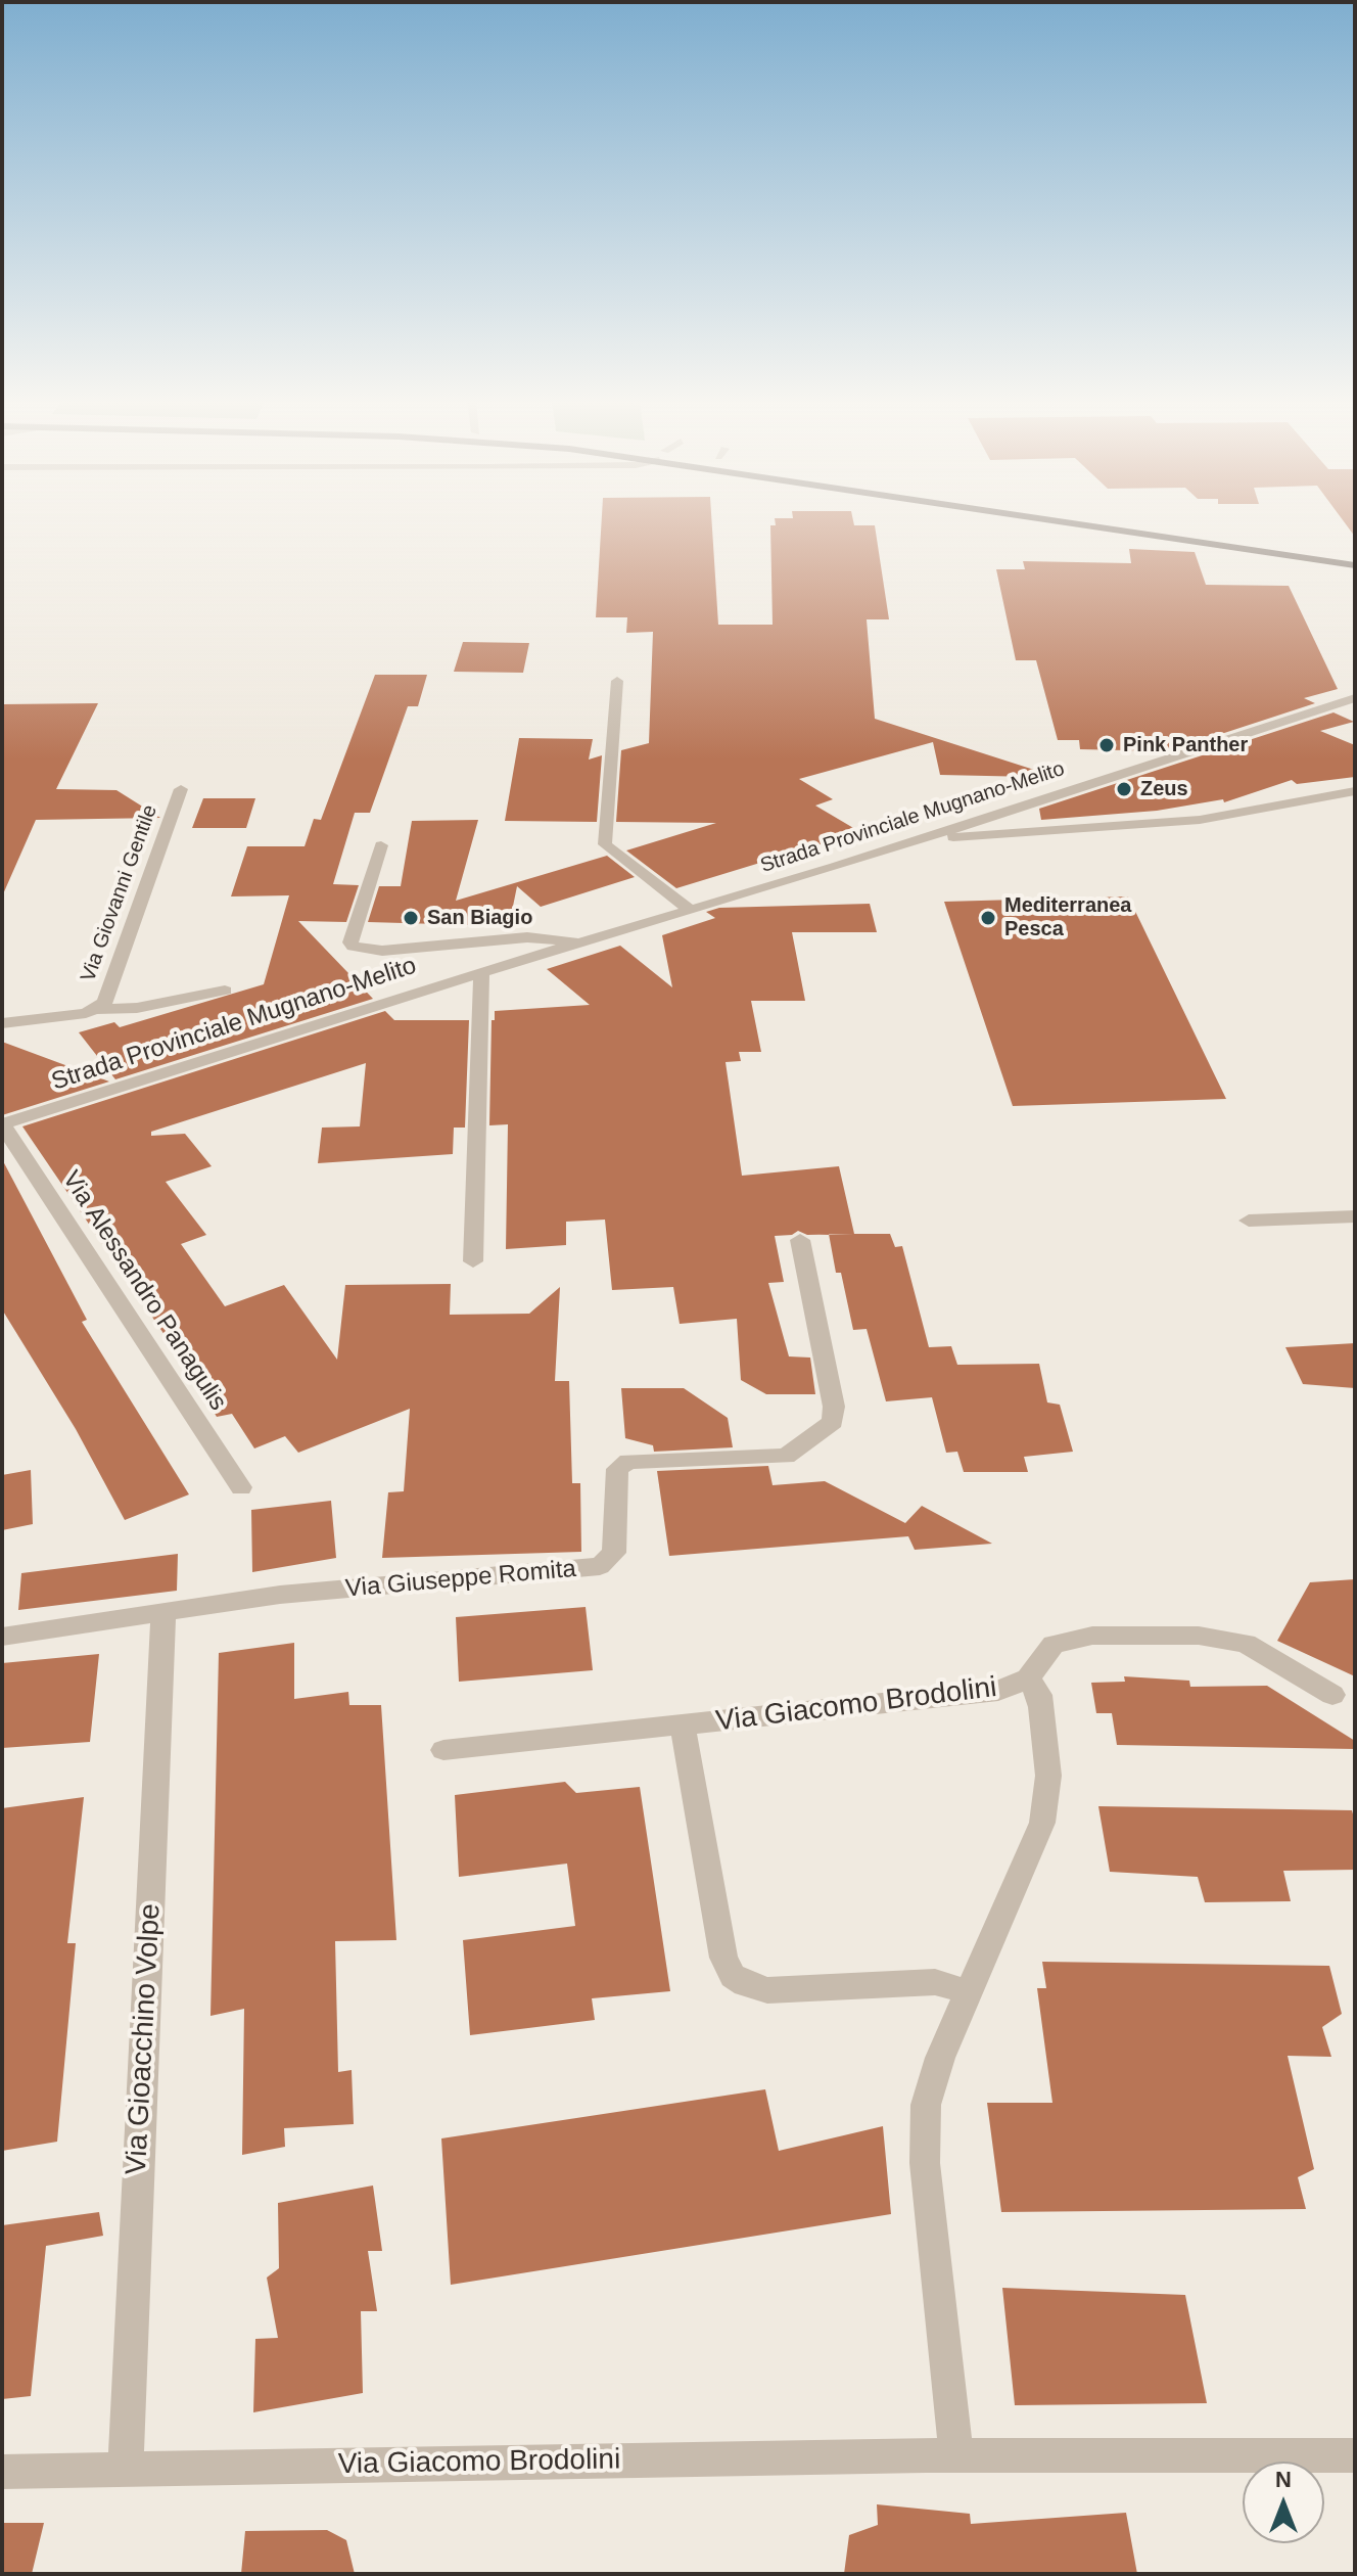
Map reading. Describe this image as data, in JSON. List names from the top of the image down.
{
  "streets": {
    "street": [
      "Strada Provinciale Mugnano-Melito",
      "Via Giovanni Gentile",
      "Via Alessandro Panagulis",
      "Via Giuseppe Romita",
      "Via Giacomo Brodolini",
      "Via Gioacchino Volpe"
    ]
  },
  "crossings": [
    ["Strada Provinciale Mugnano-Melito", "Via Alessandro Panagulis"],
    ["Via Giuseppe Romita", "Via Gioacchino Volpe"],
    ["Via Giacomo Brodolini", "Via Gioacchino Volpe"]
  ],
  "places": [
    "Pink Panther",
    "Zeus",
    "San Biagio",
    "Mediterranea Pesca"
  ],
  "north": "top"
}
